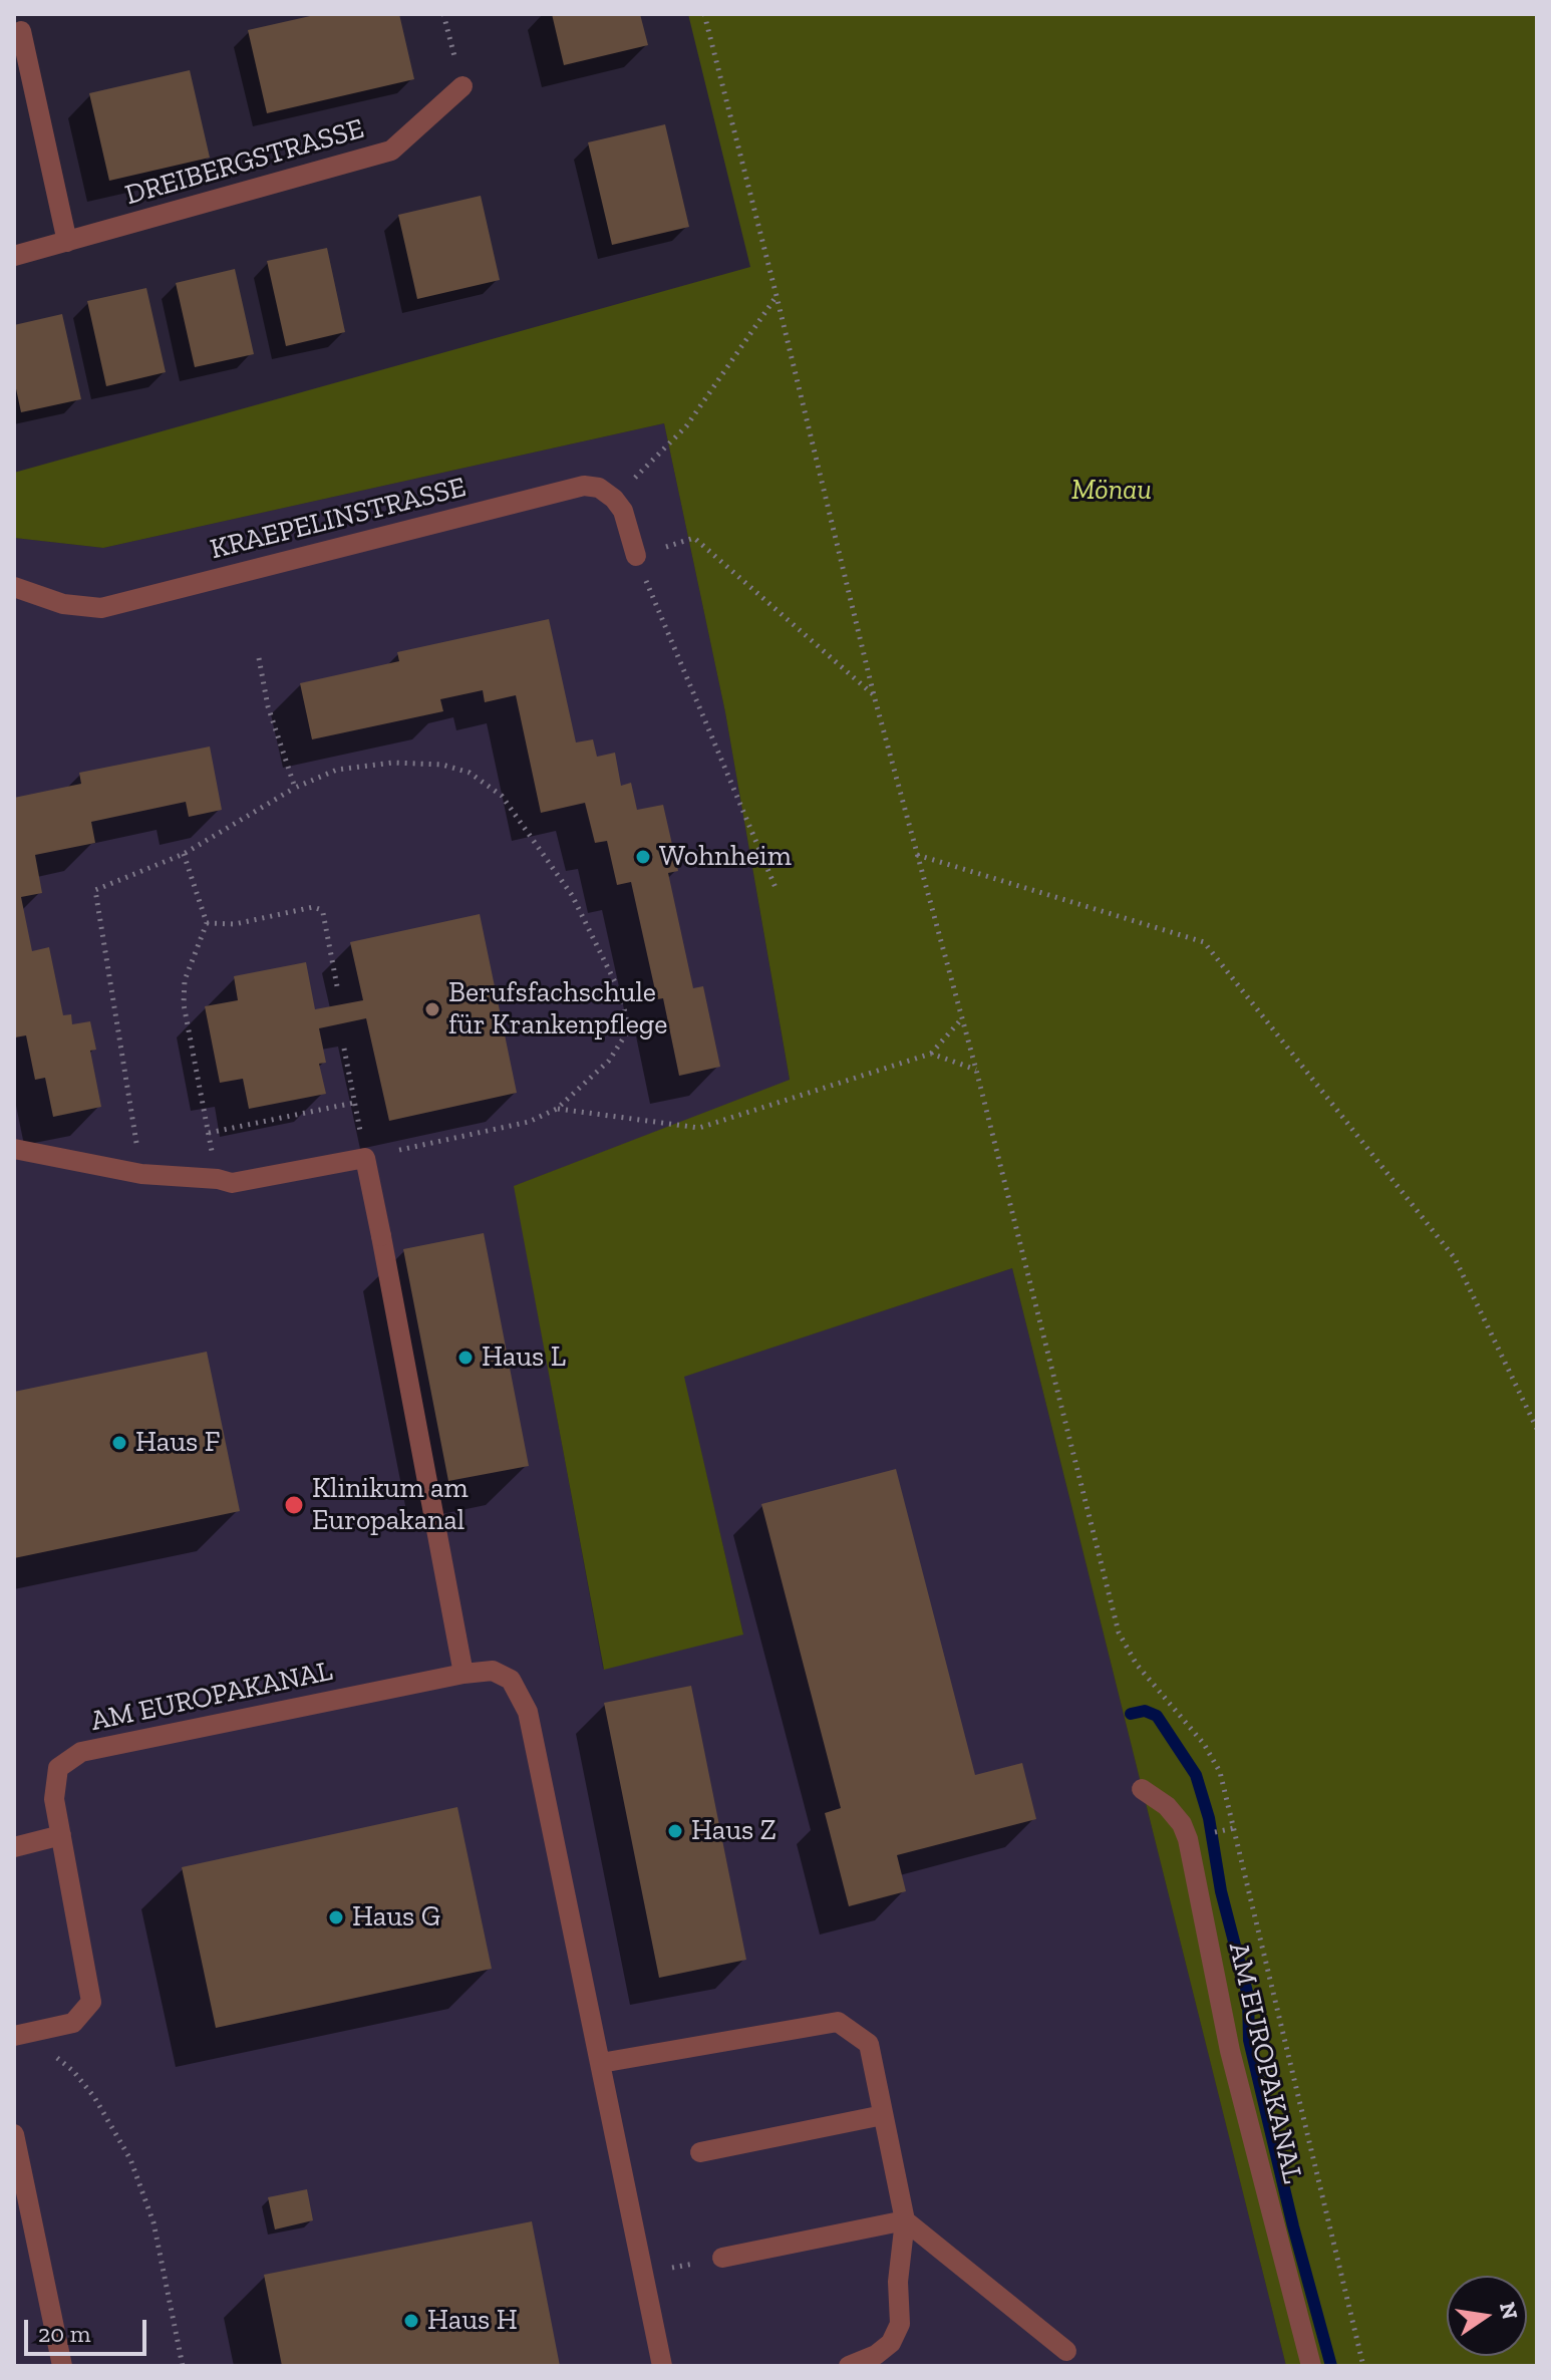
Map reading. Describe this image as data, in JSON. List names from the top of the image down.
{
  "streets": {
    "street": ["DREIBERGSTRASSE", "KRAEPELINSTRASSE", "AM EUROPAKANAL"]
  },
  "parks": ["Mönau"],
  "places": [
    "Wohnheim",
    "Berufsfachschule für Krankenpflege",
    "Haus L",
    "Haus F",
    "Klinikum am Europakanal",
    "Haus Z",
    "Haus G",
    "Haus H"
  ],
  "scale_bar": "20 m",
  "north": "right"
}
